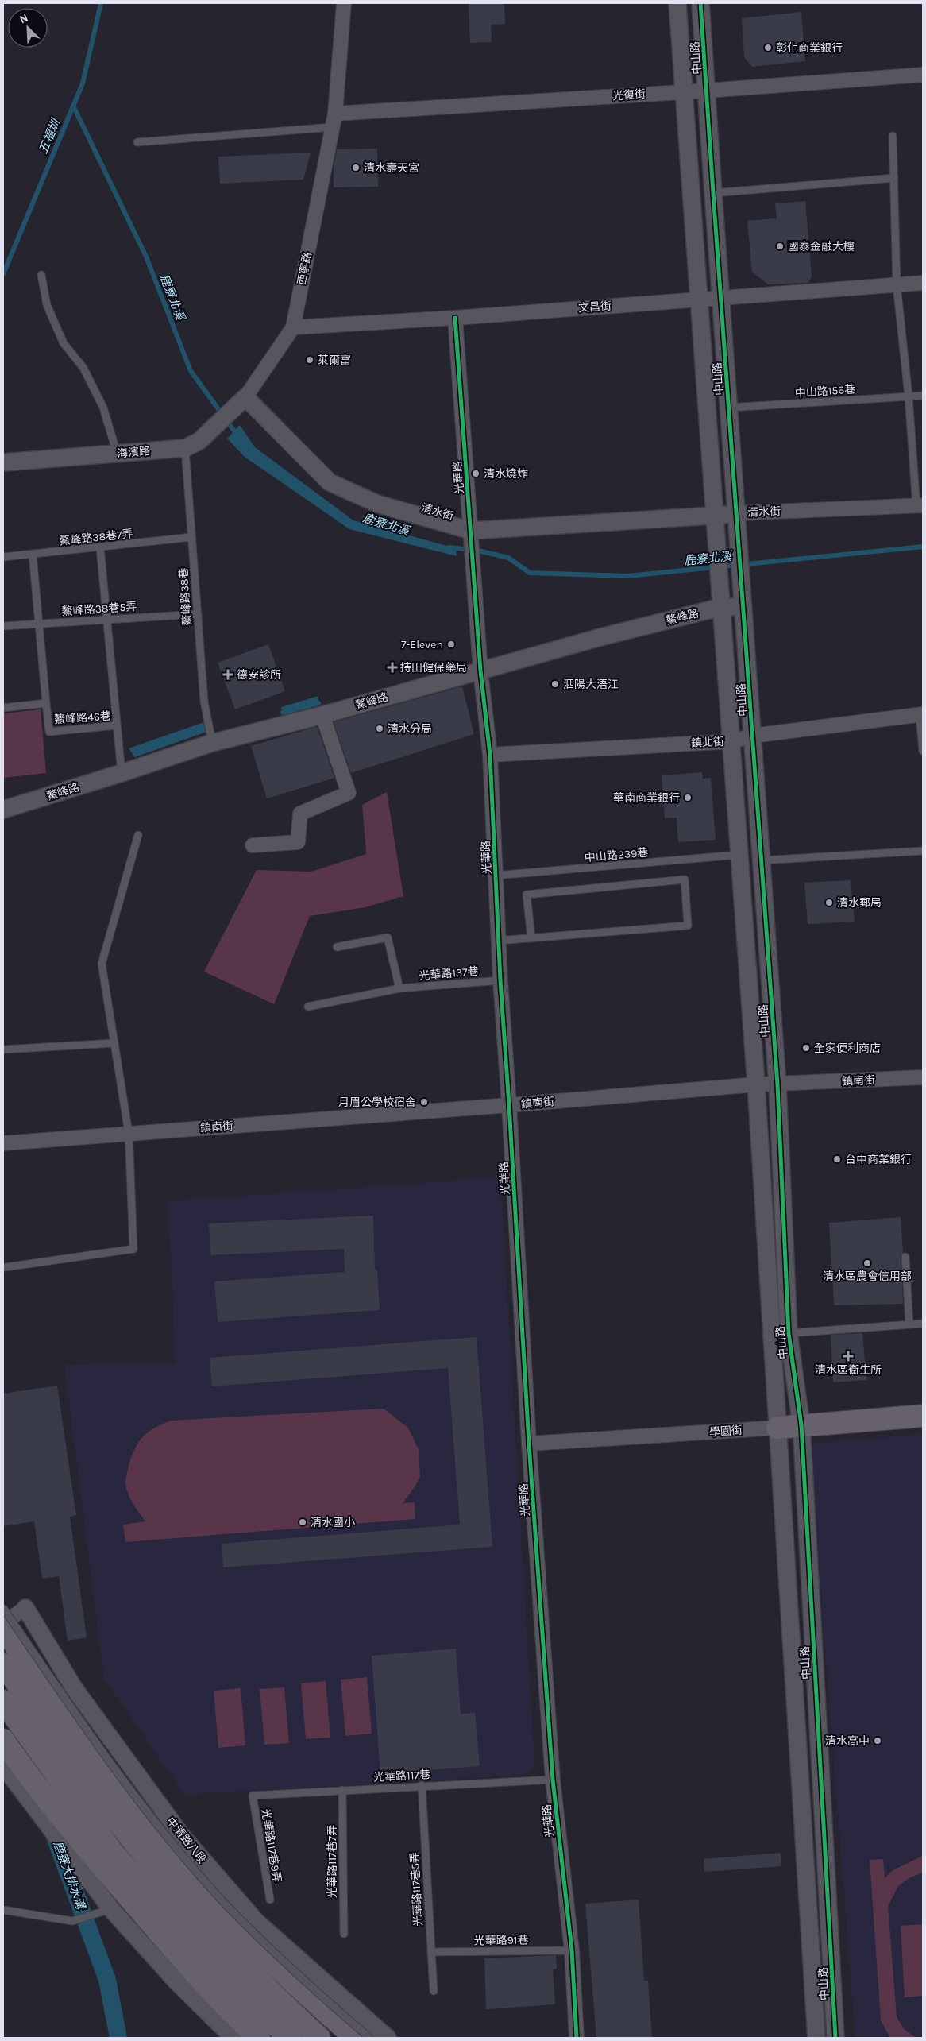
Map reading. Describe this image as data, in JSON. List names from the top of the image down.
{
  "streets": {
    "main road": ["學園街"],
    "street": [
      "中山路",
      "光復街",
      "西寧路",
      "文昌街",
      "海濱路",
      "光華路",
      "清水街",
      "鰲峰路",
      "鎮北街",
      "鎮南街",
      "中清路八段"
    ],
    "lane": [
      "中山路156巷",
      "鰲峰路38巷7弄",
      "鰲峰路38巷",
      "鰲峰路38巷5弄",
      "鰲峰路46巷",
      "中山路239巷",
      "光華路137巷",
      "光華路117巷",
      "光華路117巷9弄",
      "光華路117巷7弄",
      "光華路117巷5弄",
      "光華路91巷"
    ]
  },
  "crossings": [
    ["中山路", "光復街"],
    ["中山路", "文昌街"],
    ["中山路", "中山路156巷"],
    ["中山路", "清水街"],
    ["中山路", "鰲峰路"],
    ["中山路", "鎮北街"],
    ["中山路", "中山路239巷"],
    ["中山路", "鎮南街"],
    ["中山路", "學園街"],
    ["光復街", "西寧路"],
    ["西寧路", "文昌街"],
    ["西寧路", "海濱路"],
    ["西寧路", "清水街"],
    ["文昌街", "光華路"],
    ["海濱路", "清水街"],
    ["海濱路", "鰲峰路38巷"],
    ["光華路", "清水街"],
    ["光華路", "鰲峰路"],
    ["光華路", "鎮北街"],
    ["光華路", "中山路239巷"],
    ["光華路", "光華路137巷"],
    ["光華路", "鎮南街"],
    ["光華路", "學園街"],
    ["光華路", "光華路117巷"],
    ["光華路", "光華路91巷"],
    ["鰲峰路38巷7弄", "鰲峰路38巷"],
    ["鰲峰路38巷", "鰲峰路38巷5弄"],
    ["鰲峰路38巷", "鰲峰路"],
    ["鰲峰路", "鰲峰路46巷"],
    ["光華路117巷", "光華路117巷9弄"],
    ["光華路117巷", "光華路117巷7弄"],
    ["光華路117巷", "光華路117巷5弄"],
    ["光華路117巷5弄", "光華路91巷"]
  ],
  "water": ["五福圳", "鹿寮北溪", "鹿寮大排水溝"],
  "places": {
    "other": [
      "彰化商業銀行",
      "清水壽天宮",
      "國泰金融大樓",
      "萊爾富",
      "清水燒炸",
      "7-Eleven",
      "泗陽大浯江",
      "清水分局",
      "華南商業銀行",
      "清水郵局",
      "全家便利商店",
      "月眉公學校宿舍",
      "台中商業銀行",
      "清水區農會信用部",
      "清水國小",
      "清水高中"
    ],
    "health": ["持田健保藥局", "德安診所", "清水區衛生所"]
  },
  "north": "top left"
}
